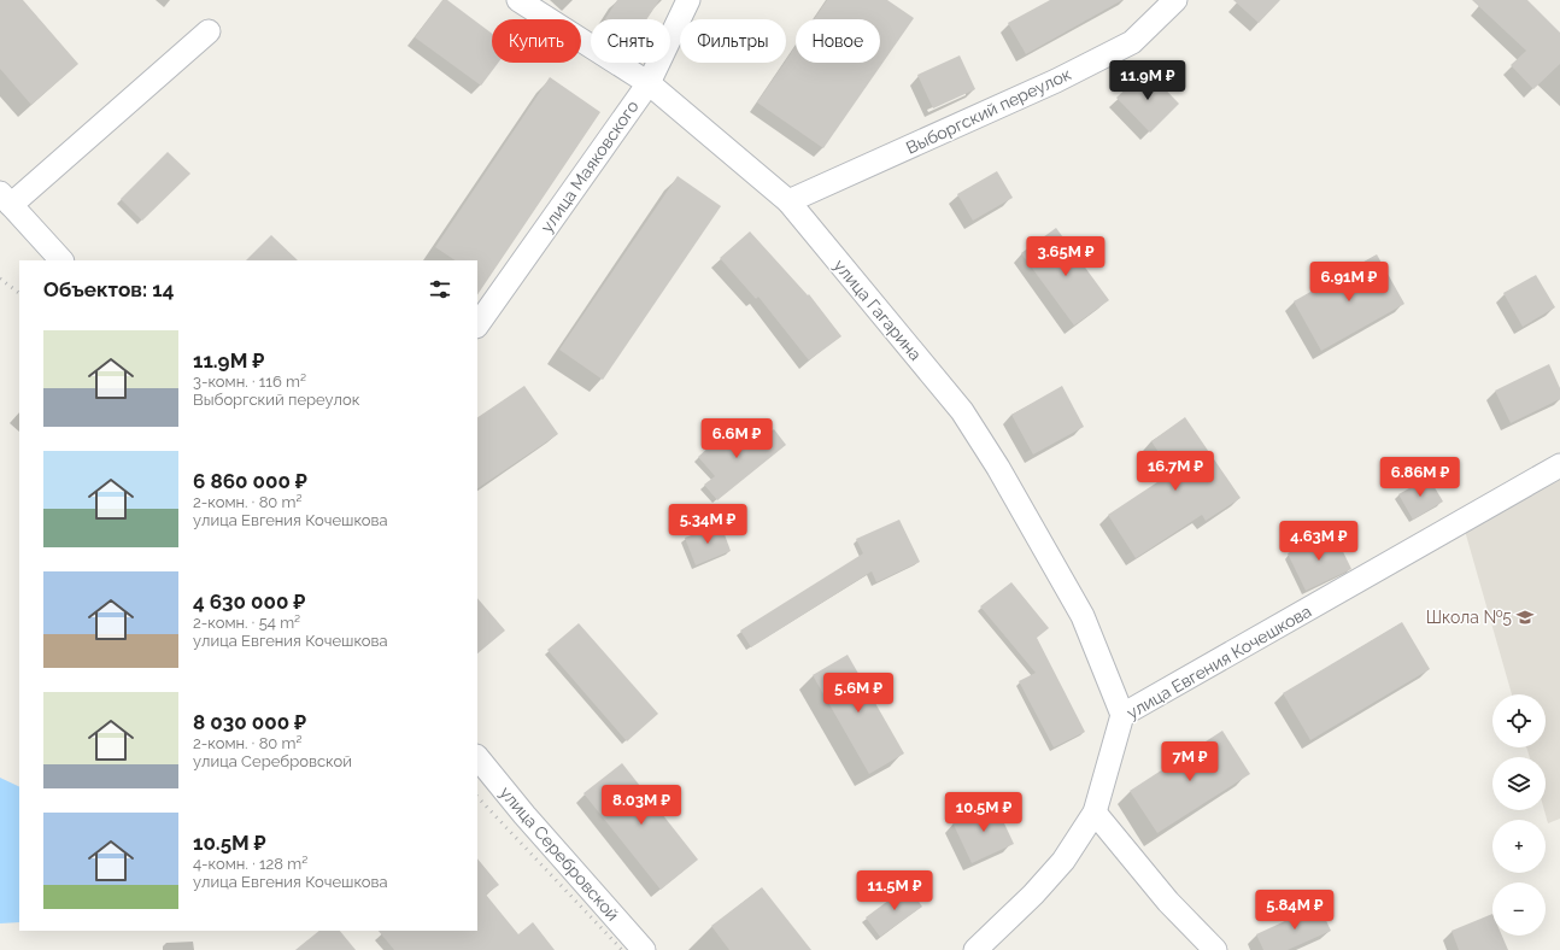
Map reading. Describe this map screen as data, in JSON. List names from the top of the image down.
{
  "streets": {
    "street": [
      "Выборгский переулок",
      "улица Маяковского",
      "улица Гагарина",
      "улица Евгения Кочешкова",
      "улица Серебровской"
    ]
  },
  "crossings": [
    ["Выборгский переулок", "улица Гагарина"],
    ["улица Маяковского", "улица Гагарина"],
    ["улица Гагарина", "улица Евгения Кочешкова"]
  ],
  "places": {
    "school or university": ["Школа №5"]
  },
  "page": {
    "chip": [
      "Купить",
      "Снять",
      "Фильтры",
      "Новое"
    ],
    "price": [
      "11.9M ₽",
      "3.65M ₽",
      "6.91M ₽",
      "6.6M ₽",
      "16.7M ₽",
      "6.86M ₽",
      "5.34M ₽",
      "4.63M ₽",
      "5.6M ₽",
      "7M ₽",
      "8.03M ₽",
      "10.5M ₽",
      "11.5M ₽",
      "5.84M ₽"
    ],
    "heading": "Объектов: 14",
    "list": [
      {
        "name": "11.9M ₽",
        "note": "3-комн. · 116 m² · Выборгский переулок"
      },
      {
        "name": "6 860 000 ₽",
        "note": "2-комн. · 80 m² · улица Евгения Кочешкова"
      },
      {
        "name": "4 630 000 ₽",
        "note": "2-комн. · 54 m² · улица Евгения Кочешкова"
      },
      {
        "name": "8 030 000 ₽",
        "note": "2-комн. · 80 m² · улица Серебровской"
      },
      {
        "name": "10.5M ₽",
        "note": "4-комн. · 128 m² · улица Евгения Кочешкова"
      }
    ],
    "map_buttons": ["+", "−"]
  }
}
